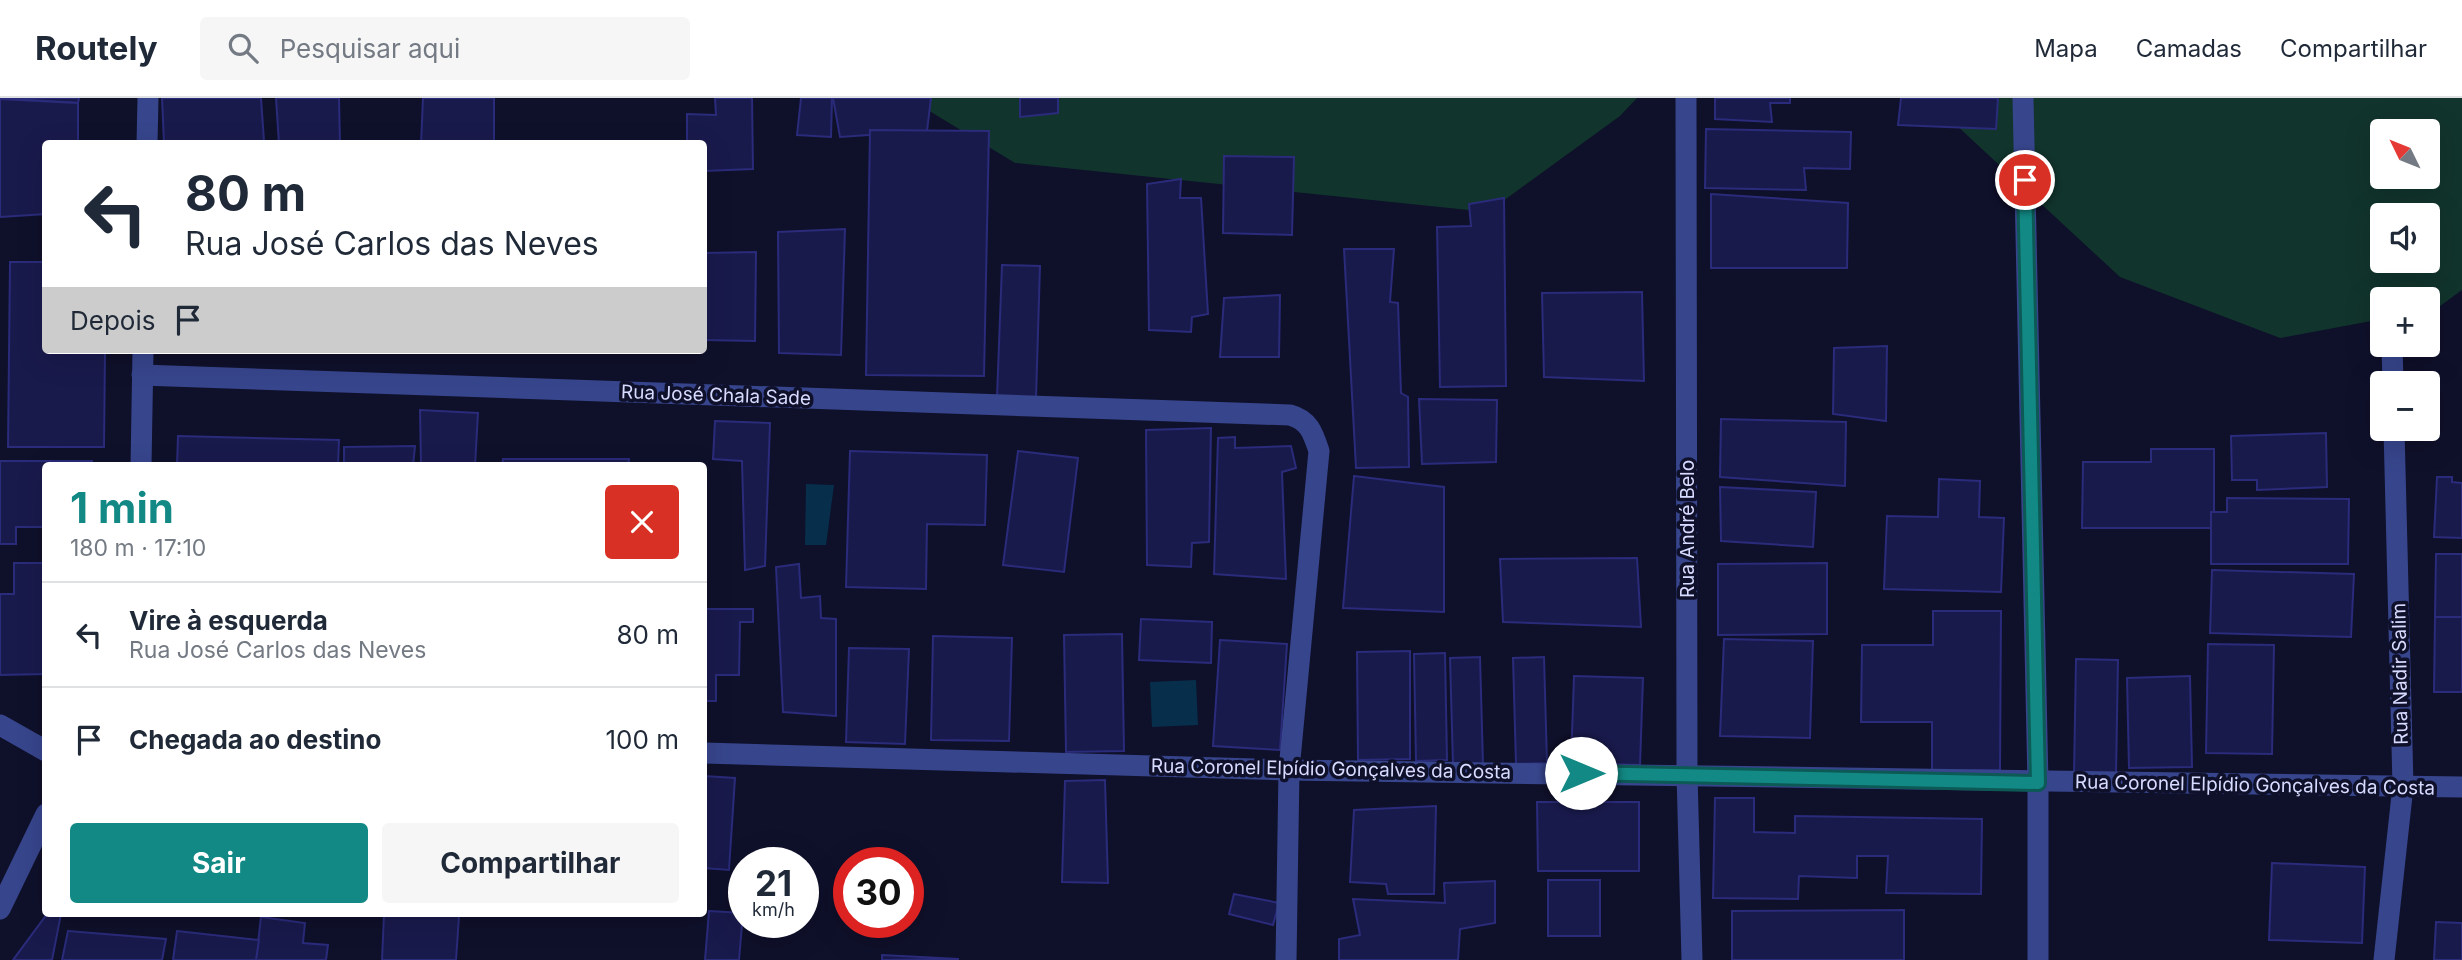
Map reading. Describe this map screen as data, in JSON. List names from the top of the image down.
{
  "streets": {
    "street": [
      "Rua José Chala Sade",
      "Rua André Belo",
      "Rua Nadir Salim",
      "Rua Coronel Elpídio Gonçalves da Costa"
    ]
  },
  "crossings": [
    ["Rua José Chala Sade", "Rua Coronel Elpídio Gonçalves da Costa"],
    ["Rua André Belo", "Rua Coronel Elpídio Gonçalves da Costa"],
    ["Rua Nadir Salim", "Rua Coronel Elpídio Gonçalves da Costa"]
  ],
  "north": "top left",
  "page": {
    "header": "Routely",
    "search": "Pesquisar aqui",
    "nav": ["Mapa", "Camadas", "Compartilhar"],
    "map_buttons": ["+", "−"],
    "turn": ["80 m", "Rua José Carlos das Neves"],
    "then": "Depois",
    "heading": ["1 min", "180 m · 17:10"],
    "list": [
      {
        "name": "Vire à esquerda",
        "note": "Rua José Carlos das Neves",
        "value": "80 m"
      },
      {
        "name": "Chegada ao destino",
        "value": "100 m"
      }
    ],
    "buttons": ["Sair", "Compartilhar"],
    "speed": "21 km/h",
    "limit": "30"
  }
}
